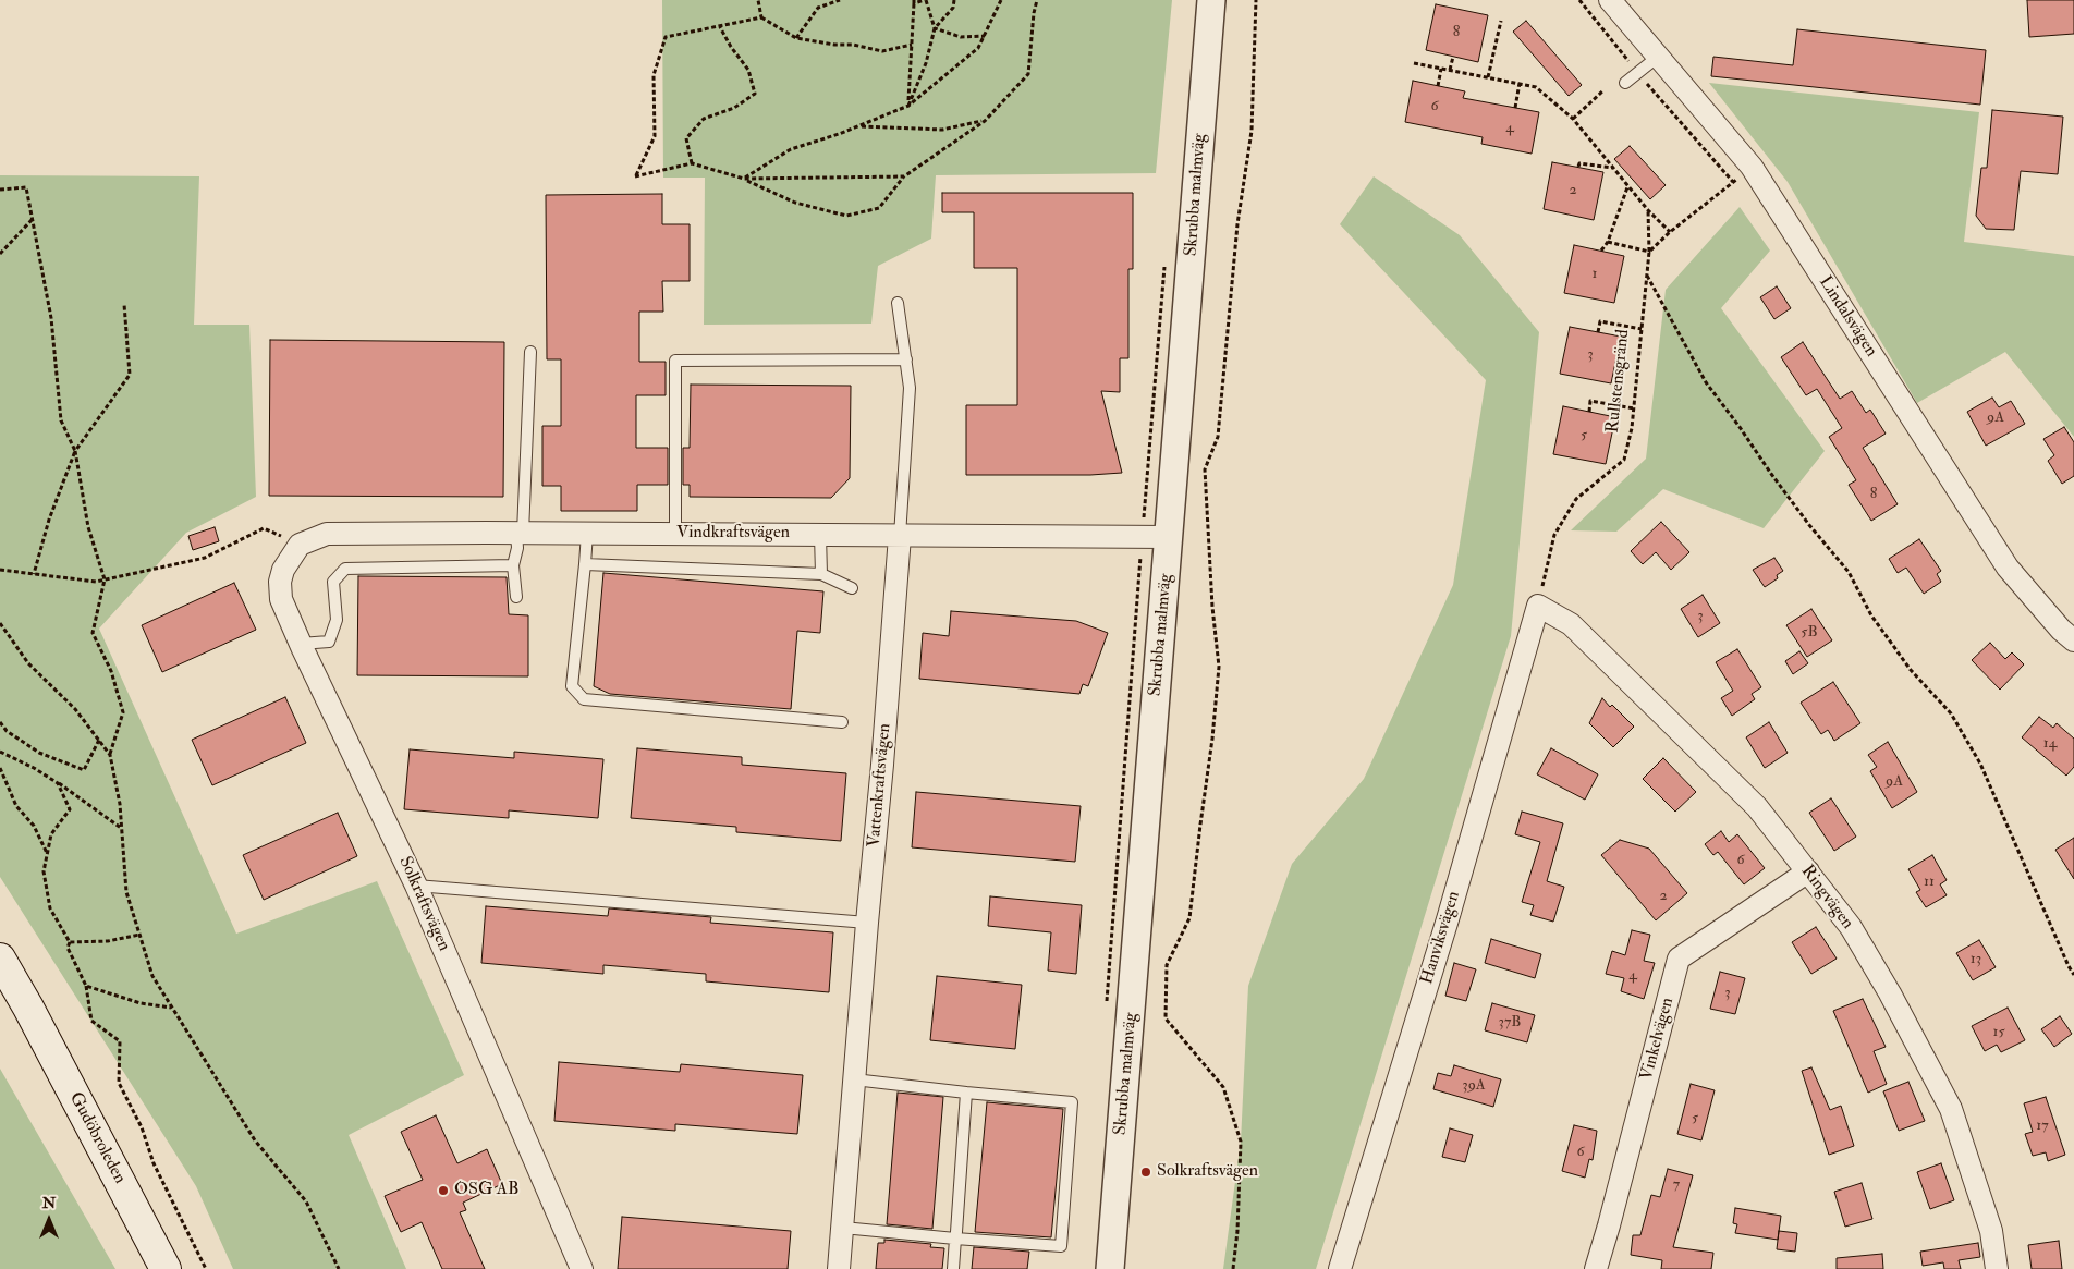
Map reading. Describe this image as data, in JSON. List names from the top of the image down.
{
  "streets": {
    "main road": ["Gudöbroleden"],
    "street": [
      "Skrubba malmväg",
      "Lindalsvägen",
      "Vindkraftsvägen",
      "Vattenkraftsvägen",
      "Ringvägen",
      "Solkraftsvägen",
      "Hanviksvägen",
      "Vinkelvägen"
    ],
    "path": ["Rullstensgränd"]
  },
  "crossings": [
    ["Skrubba malmväg", "Vindkraftsvägen"],
    ["Rullstensgränd", "Ringvägen"],
    ["Rullstensgränd", "Hanviksvägen"],
    ["Vindkraftsvägen", "Vattenkraftsvägen"],
    ["Vindkraftsvägen", "Solkraftsvägen"],
    ["Ringvägen", "Hanviksvägen"],
    ["Ringvägen", "Vinkelvägen"]
  ],
  "places": ["Solkraftsvägen", "OSG AB"],
  "house_numbers": [
    "8",
    "6",
    "4",
    "2",
    "1",
    "3",
    "9A",
    "5",
    "8",
    "3",
    "5B",
    "14",
    "9A",
    "6",
    "11",
    "2",
    "13",
    "4",
    "3",
    "37B",
    "15",
    "39A",
    "5",
    "17",
    "6",
    "7"
  ],
  "north": "top"
}
